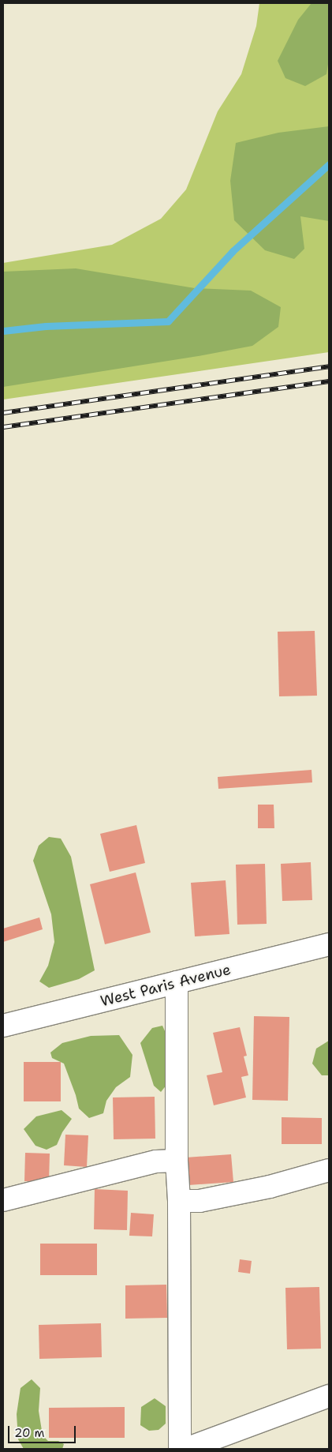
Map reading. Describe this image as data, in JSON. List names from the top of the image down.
{
  "streets": {
    "main road": ["West Paris Avenue"]
  },
  "scale_bar": "20 m"
}
